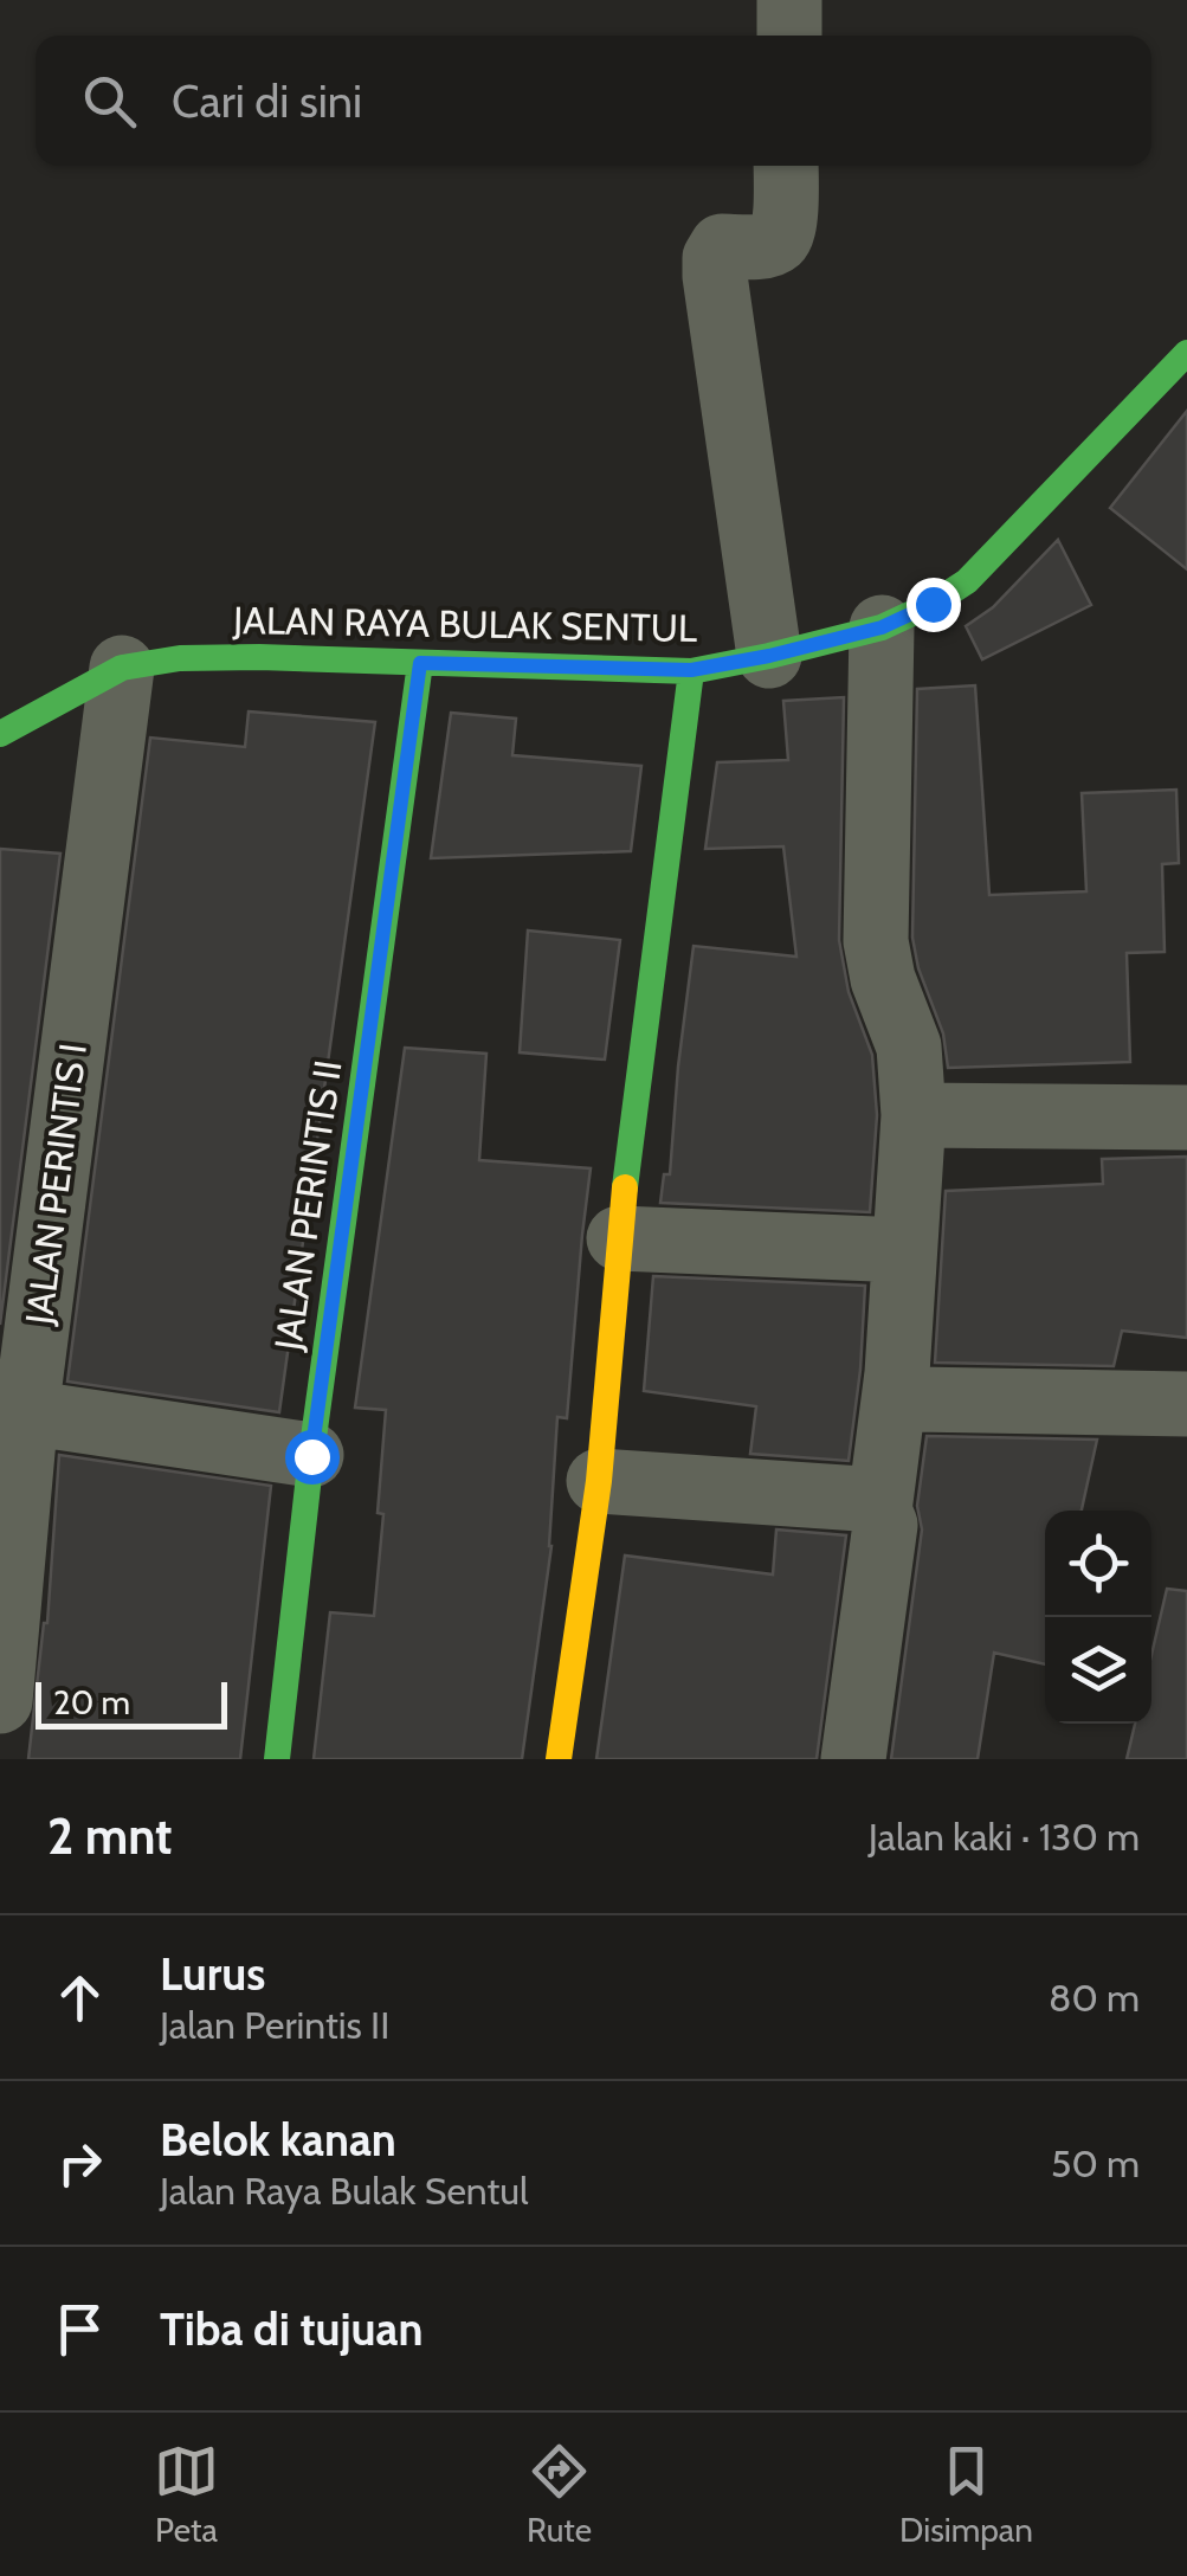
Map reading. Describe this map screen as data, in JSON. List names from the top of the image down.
{
  "streets": {
    "street": ["JALAN RAYA BULAK SENTUL", "JALAN PERINTIS I", "JALAN PERINTIS II"]
  },
  "crossings": [
    ["JALAN RAYA BULAK SENTUL", "JALAN PERINTIS I"],
    ["JALAN RAYA BULAK SENTUL", "JALAN PERINTIS II"]
  ],
  "scale_bar": "20 m",
  "page": {
    "search": "Cari di sini",
    "scale": "20 m",
    "heading": ["2 mnt", "Jalan kaki · 130 m"],
    "list": [
      ["Lurus", "Jalan Perintis II", "80 m"],
      ["Belok kanan", "Jalan Raya Bulak Sentul", "50 m"],
      "Tiba di tujuan"
    ],
    "nav": ["Peta", "Rute", "Disimpan"]
  }
}
